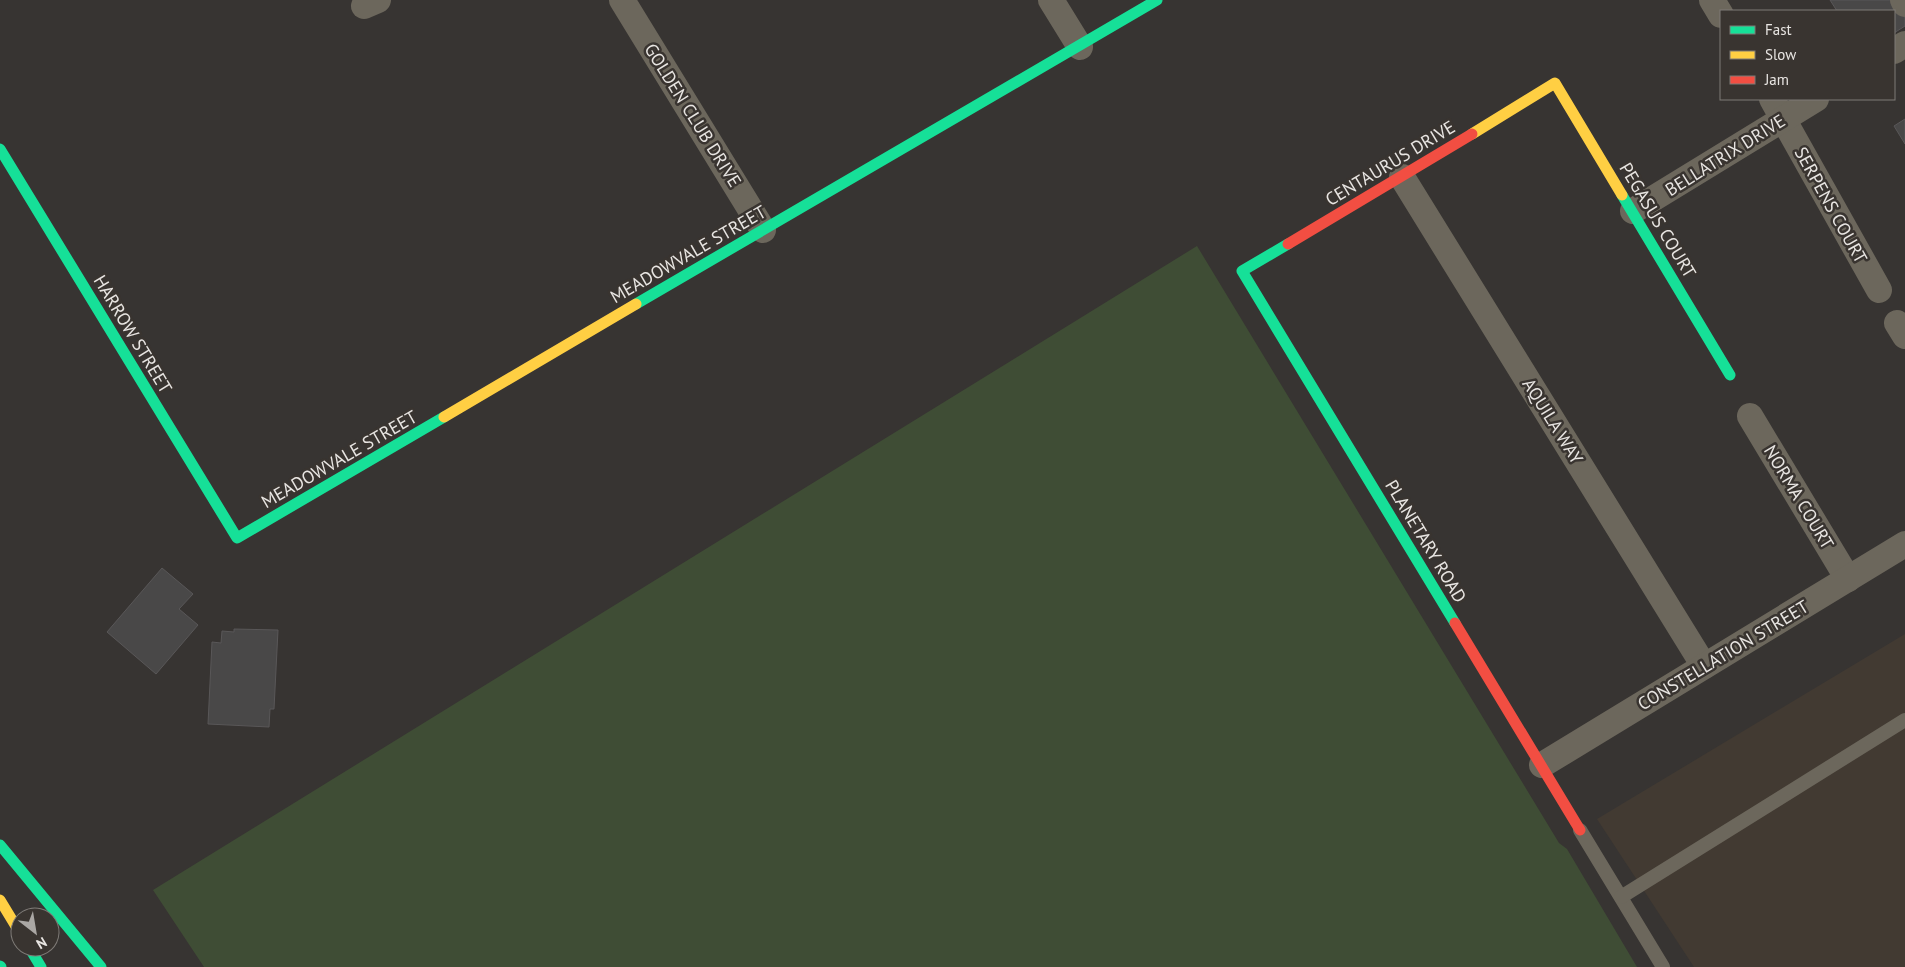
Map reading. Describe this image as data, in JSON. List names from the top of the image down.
{
  "streets": {
    "main road": [
      "CENTAURUS DRIVE",
      "PEGASUS COURT",
      "MEADOWVALE STREET",
      "HARROW STREET",
      "PLANETARY ROAD"
    ],
    "street": [
      "GOLDEN CLUB DRIVE",
      "BELLATRIX DRIVE",
      "SERPENS COURT",
      "AQUILA WAY",
      "NORMA COURT",
      "CONSTELLATION STREET"
    ]
  },
  "crossings": [
    ["GOLDEN CLUB DRIVE", "MEADOWVALE STREET"],
    ["BELLATRIX DRIVE", "SERPENS COURT"],
    ["BELLATRIX DRIVE", "PEGASUS COURT"],
    ["CENTAURUS DRIVE", "PEGASUS COURT"],
    ["CENTAURUS DRIVE", "AQUILA WAY"],
    ["CENTAURUS DRIVE", "PLANETARY ROAD"],
    ["MEADOWVALE STREET", "HARROW STREET"],
    ["AQUILA WAY", "CONSTELLATION STREET"],
    ["NORMA COURT", "CONSTELLATION STREET"],
    ["PLANETARY ROAD", "CONSTELLATION STREET"]
  ],
  "legend": ["Fast", "Slow", "Jam"],
  "north": "bottom right"
}
